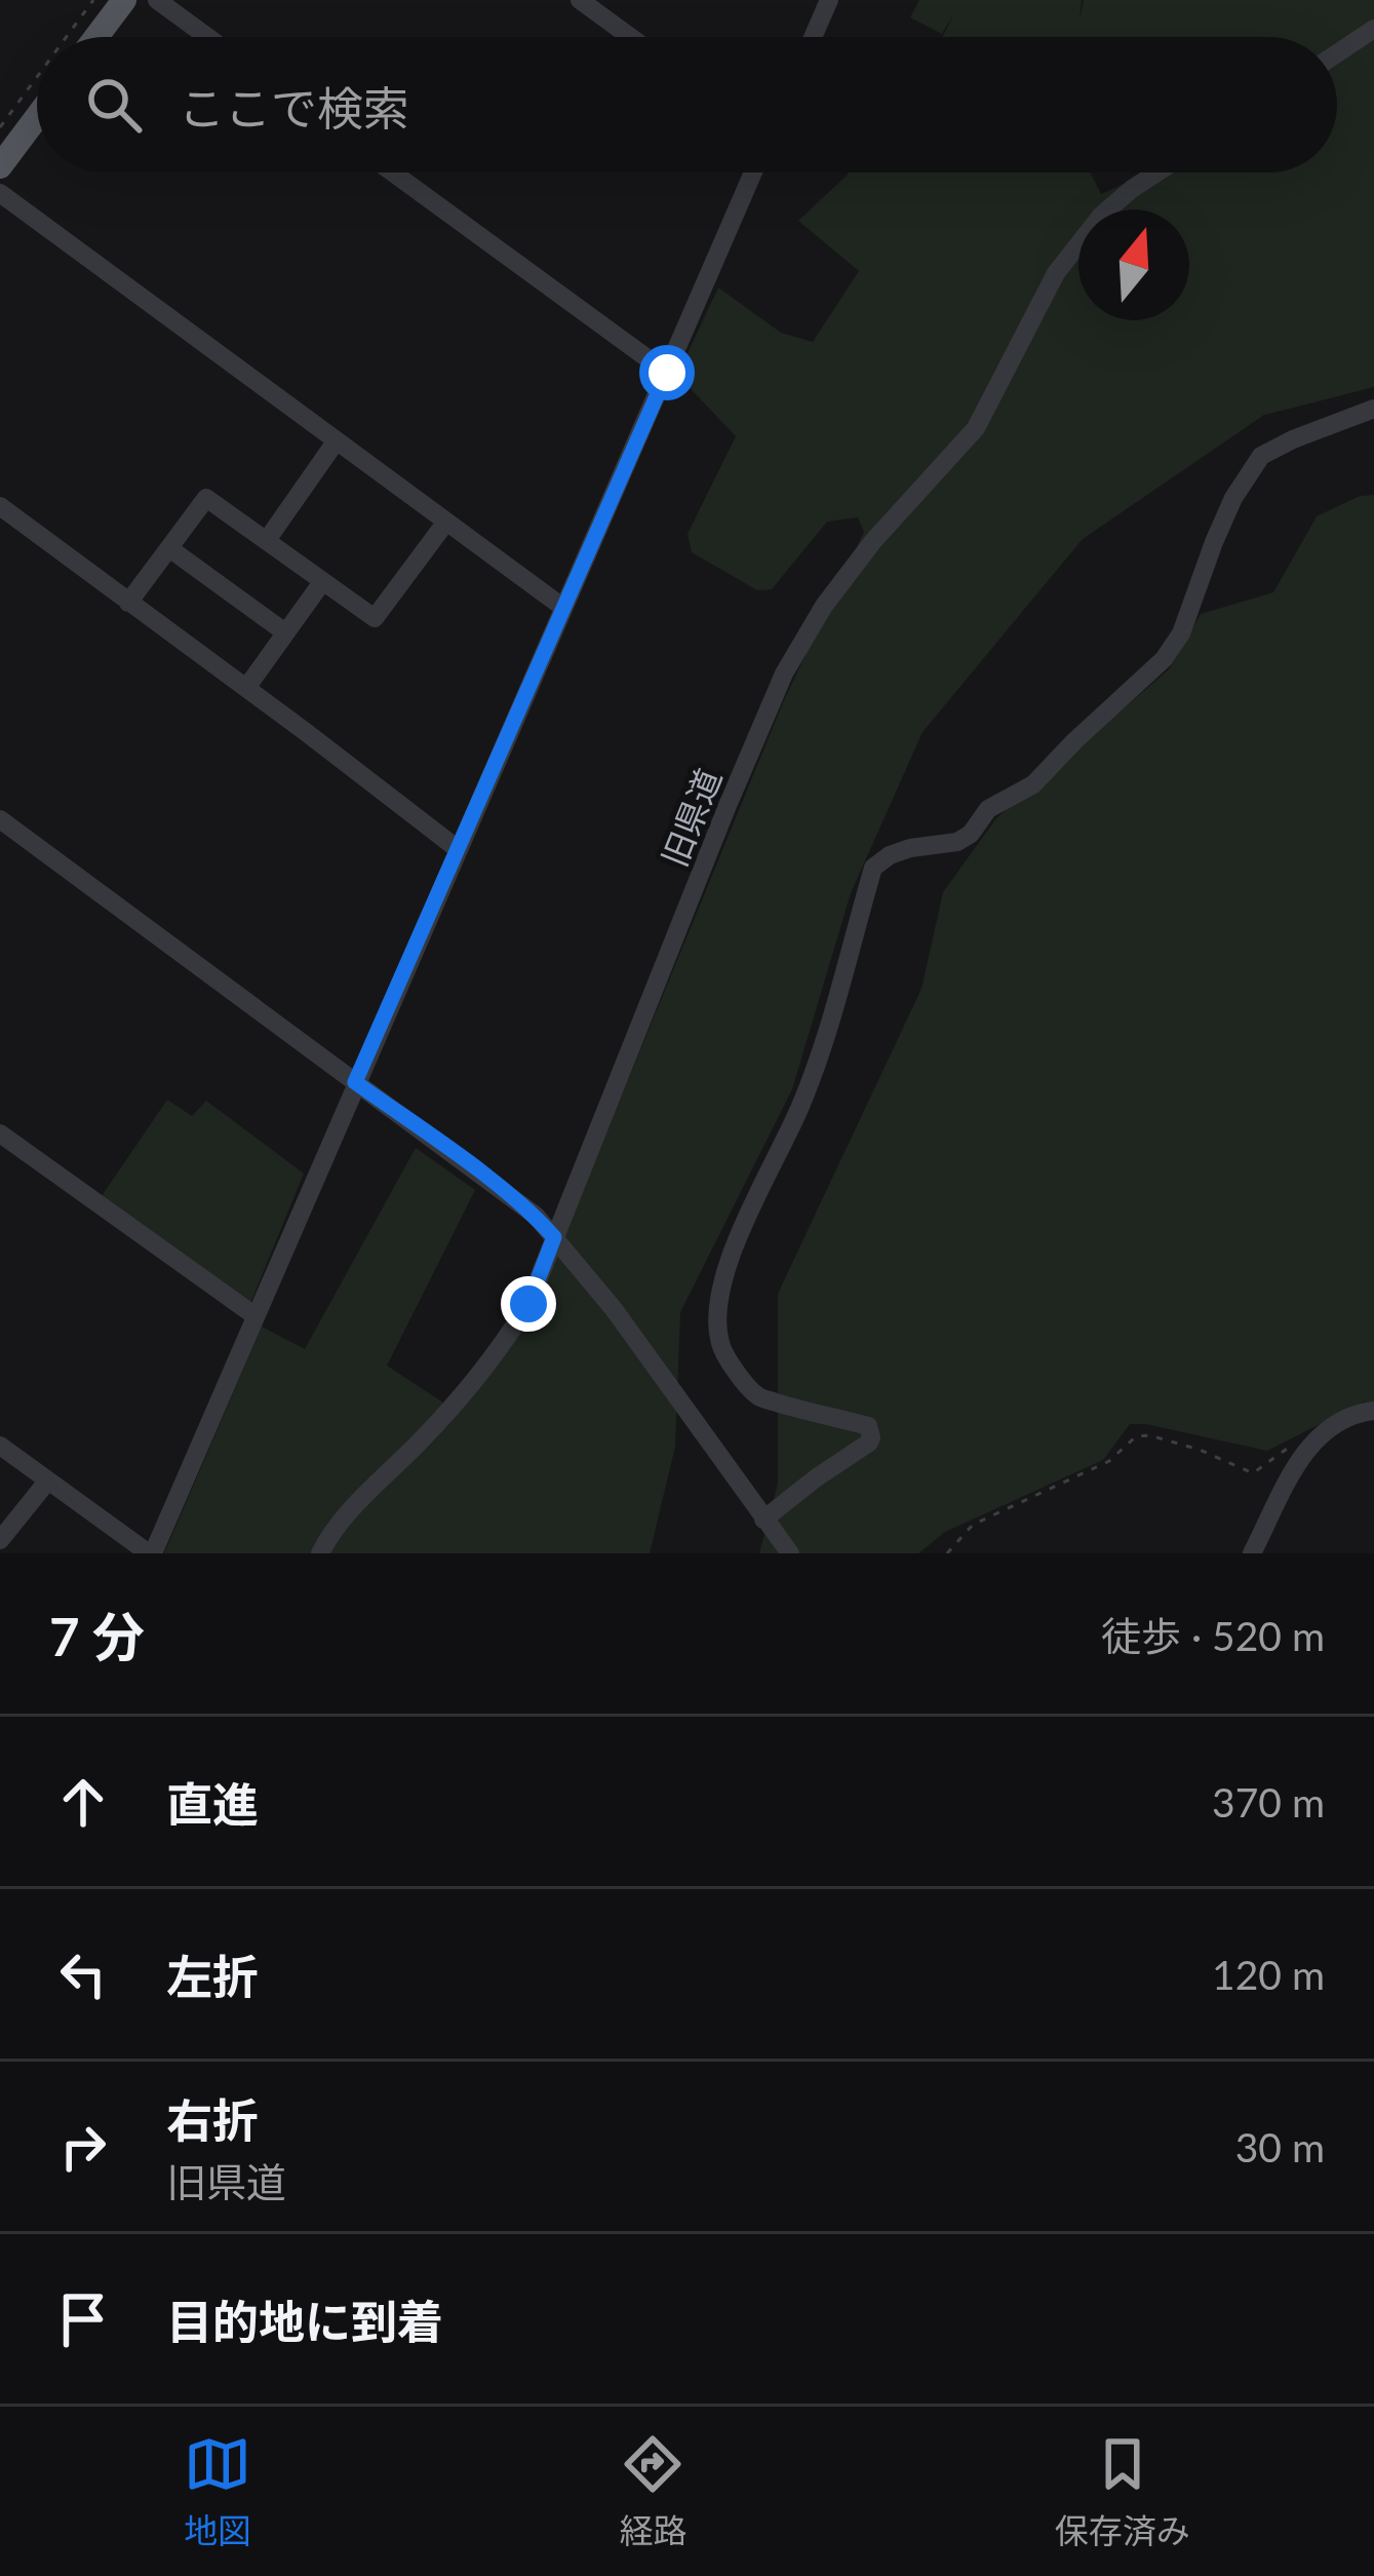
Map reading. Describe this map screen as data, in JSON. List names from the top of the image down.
{
  "streets": {
    "street": ["旧県道"]
  },
  "north": "top",
  "page": {
    "search": "ここで検索",
    "heading": ["7 分", "徒歩 · 520 m"],
    "list": [
      ["直進", "370 m"],
      ["左折", "120 m"],
      ["右折", "旧県道", "30 m"],
      "目的地に到着"
    ],
    "nav": ["地図", "経路", "保存済み"]
  }
}
